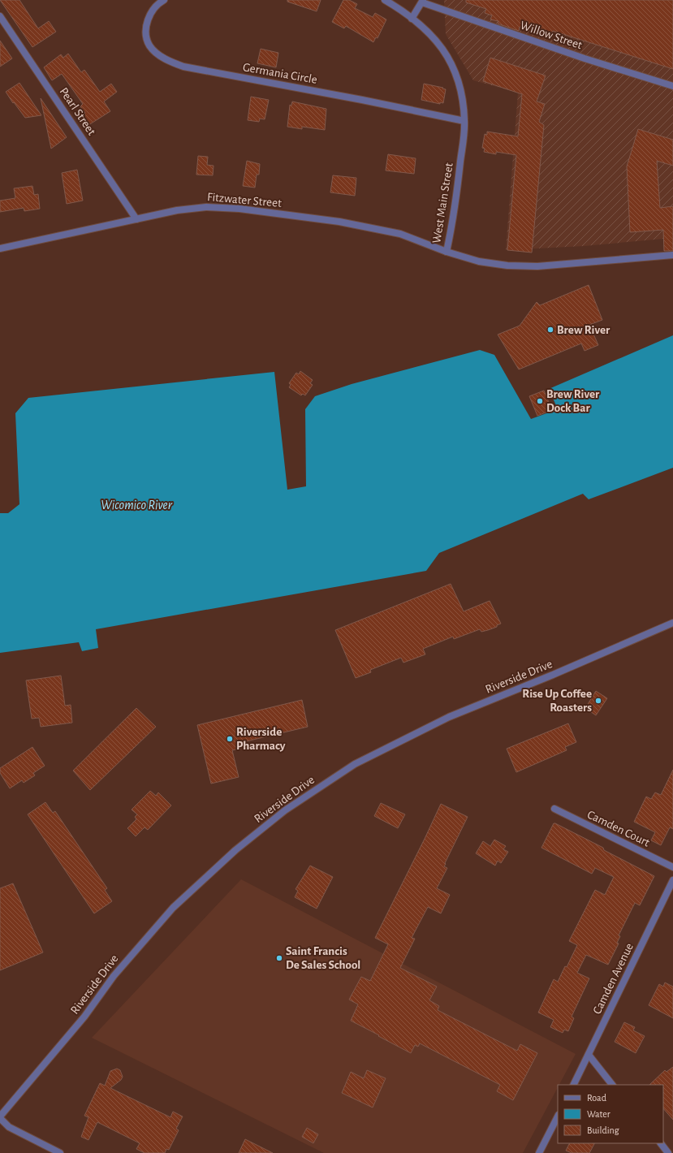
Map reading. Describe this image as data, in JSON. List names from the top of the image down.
{
  "streets": {
    "street": [
      "Willow Street",
      "Germania Circle",
      "Pearl Street",
      "Fitzwater Street",
      "West Main Street",
      "Riverside Drive",
      "Camden Court",
      "Camden Avenue"
    ]
  },
  "crossings": [
    ["Germania Circle", "West Main Street"],
    ["Pearl Street", "Fitzwater Street"],
    ["Fitzwater Street", "West Main Street"]
  ],
  "water": ["Wicomico River"],
  "places": [
    "Brew River",
    "Brew River Dock Bar",
    "Rise Up Coffee Roasters",
    "Riverside Pharmacy",
    "Saint Francis De Sales School"
  ],
  "legend": ["Road", "Water", "Building"]
}
